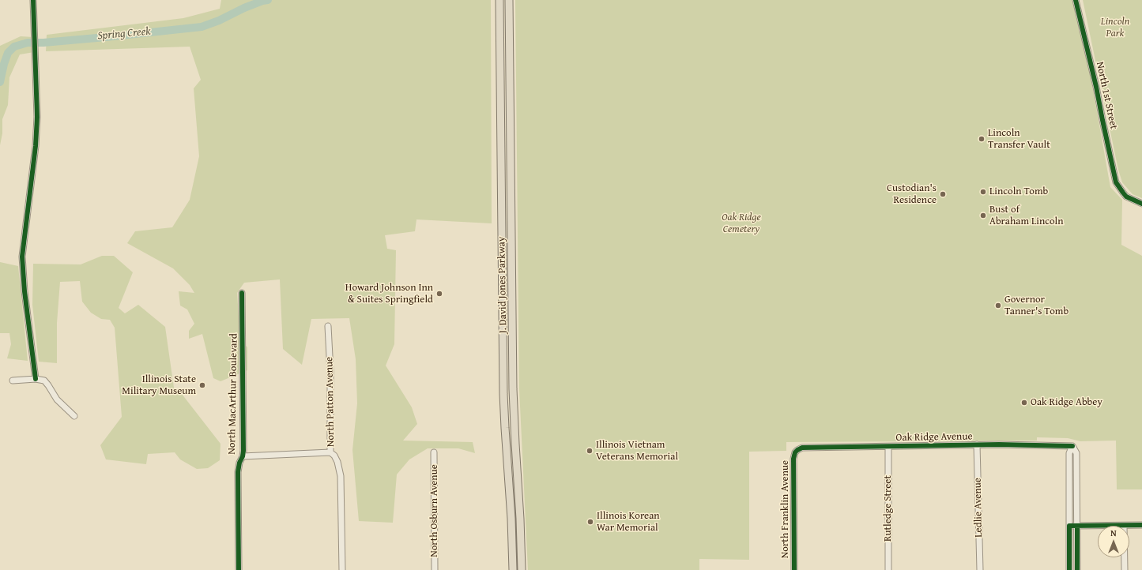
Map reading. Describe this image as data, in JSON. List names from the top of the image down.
{
  "streets": {
    "main road": ["J. David Jones Parkway"],
    "street": [
      "North 1st Street",
      "North MacArthur Boulevard",
      "North Patton Avenue",
      "Oak Ridge Avenue",
      "Ledlie Avenue",
      "Rutledge Street",
      "North Franklin Avenue",
      "North Osburn Avenue"
    ]
  },
  "crossings": [
    ["Oak Ridge Avenue", "Ledlie Avenue"],
    ["Oak Ridge Avenue", "Rutledge Street"],
    ["Oak Ridge Avenue", "North Franklin Avenue"]
  ],
  "water": ["Spring Creek"],
  "parks": ["Lincoln Park", "Oak Ridge Cemetery"],
  "places": [
    "Lincoln Transfer Vault",
    "Lincoln Tomb",
    "Custodian's Residence",
    "Bust of Abraham Lincoln",
    "Howard Johnson Inn & Suites Springfield",
    "Governor Tanner's Tomb",
    "Illinois State Military Museum",
    "Oak Ridge Abbey",
    "Illinois Vietnam Veterans Memorial",
    "Illinois Korean War Memorial"
  ],
  "north": "top"
}
